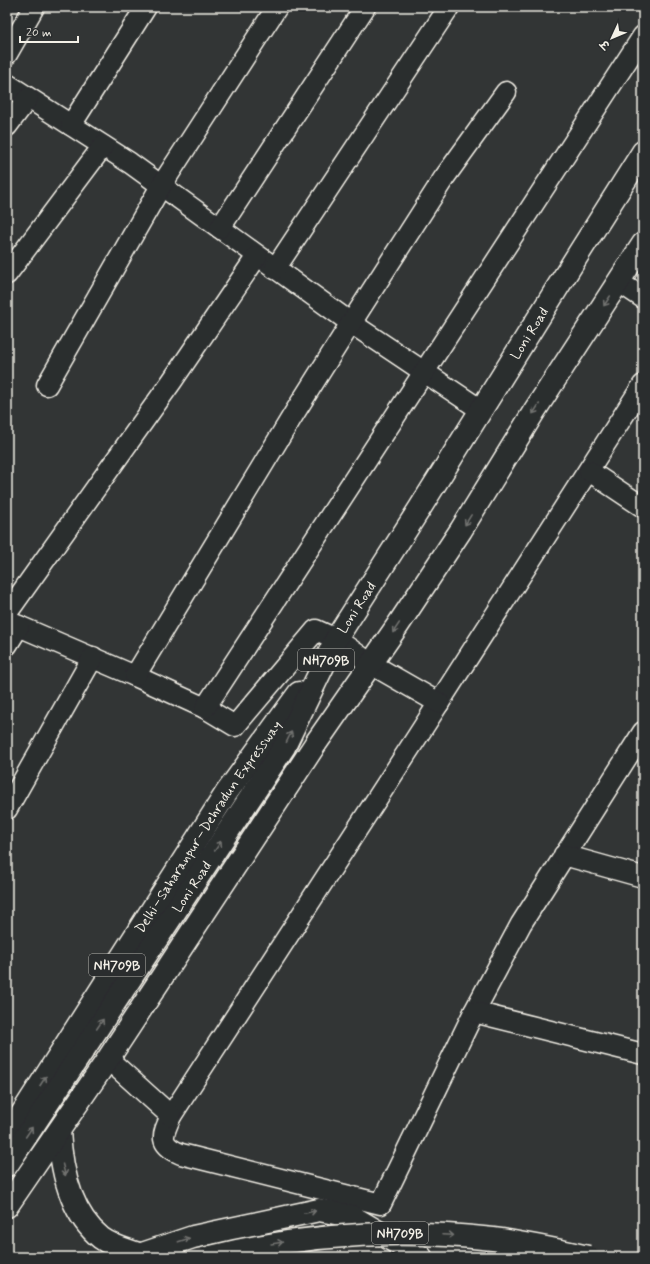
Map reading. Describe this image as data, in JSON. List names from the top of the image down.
{
  "streets": {
    "main road": ["Loni Road", "NH709B", "Delhi–Saharanpur–Dehradun Expressway"]
  },
  "crossings": [
    ["Loni Road", "Delhi–Saharanpur–Dehradun Expressway"]
  ],
  "one_way": ["Delhi–Saharanpur–Dehradun Expressway"],
  "scale_bar": "20 m",
  "north": "bottom left"
}
